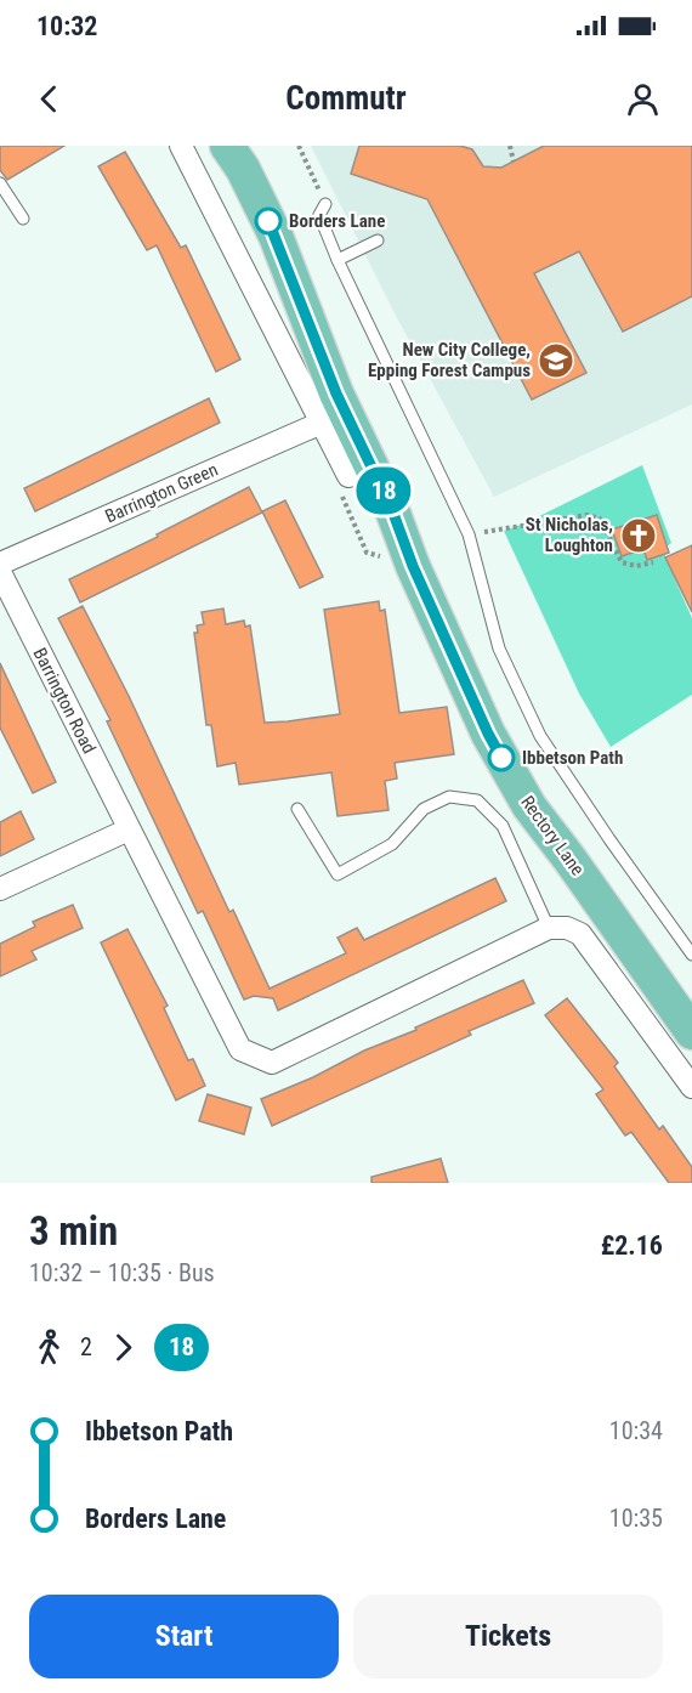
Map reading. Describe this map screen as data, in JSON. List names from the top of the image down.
{
  "streets": {
    "main road": ["Rectory Lane"],
    "street": ["Barrington Green", "Barrington Road"]
  },
  "places": {
    "other": ["Borders Lane", "Ibbetson Path"],
    "school or university": ["New City College, Epping Forest Campus"],
    "church": ["St Nicholas, Loughton"]
  },
  "lines": ["bus line 18"],
  "page": {
    "status": "10:32",
    "header": "Commutr",
    "on_map": "18",
    "heading": ["3 min", "10:32 – 10:35 · Bus", "£2.16"],
    "legs": ["2", "18"],
    "list": [
      {
        "name": "Ibbetson Path",
        "value": "10:34"
      },
      {
        "name": "Borders Lane",
        "value": "10:35"
      }
    ],
    "buttons": ["Start", "Tickets"]
  }
}
